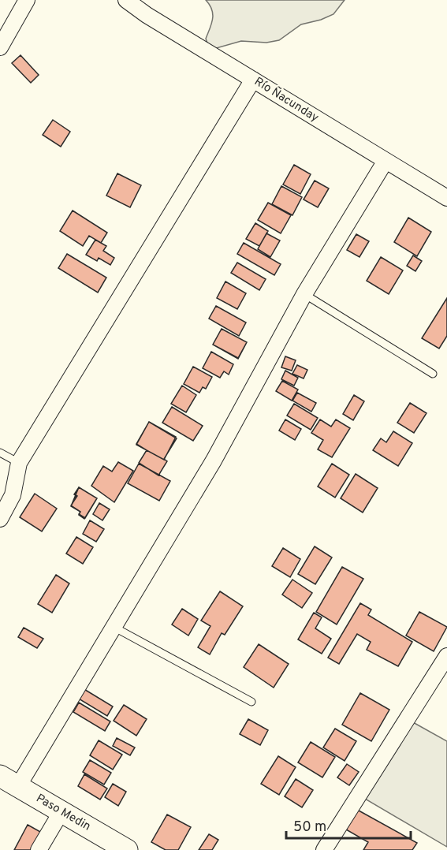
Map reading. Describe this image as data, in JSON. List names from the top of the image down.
{
  "streets": {
    "street": ["Río Ñacunday", "Paso Medin"]
  },
  "scale_bar": "50 m"
}
